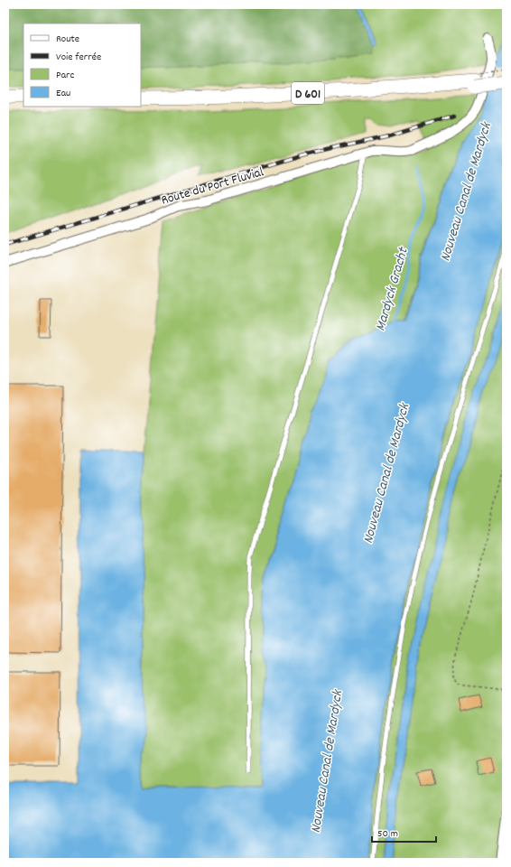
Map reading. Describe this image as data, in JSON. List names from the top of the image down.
{
  "streets": {
    "main road": ["D 601"],
    "street": ["Route du Port Fluvial"]
  },
  "water": ["Nouveau Canal de Mardyck", "Mardyck Gracht"],
  "legend": [
    "Route",
    "Voie ferrée",
    "Parc",
    "Eau"
  ],
  "scale_bar": "50 m"
}
